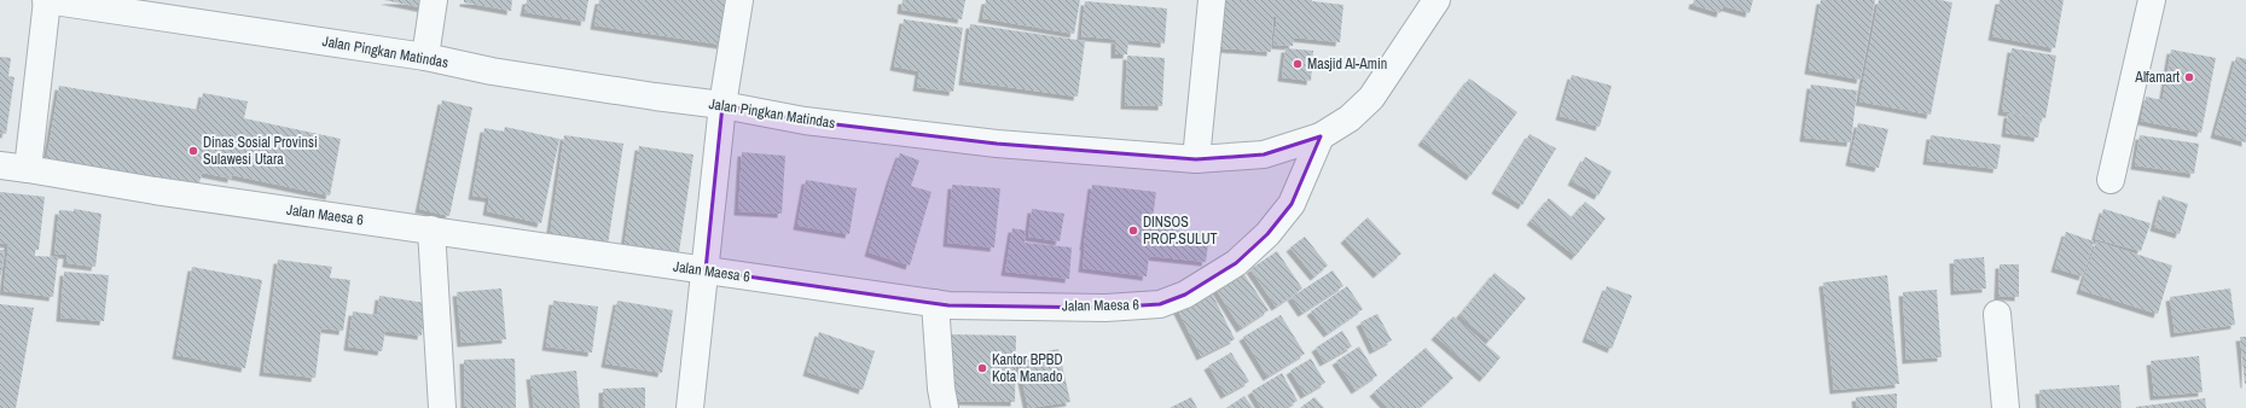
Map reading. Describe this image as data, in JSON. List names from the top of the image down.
{
  "streets": {
    "street": ["Jalan Pingkan Matindas", "Jalan Maesa 6"]
  },
  "crossings": [
    ["Jalan Pingkan Matindas", "Jalan Maesa 6"]
  ],
  "places": [
    "Masjid Al-Amin",
    "Alfamart",
    "Dinas Sosial Provinsi Sulawesi Utara",
    "DINSOS PROP.SULUT",
    "Kantor BPBD Kota Manado"
  ]
}
